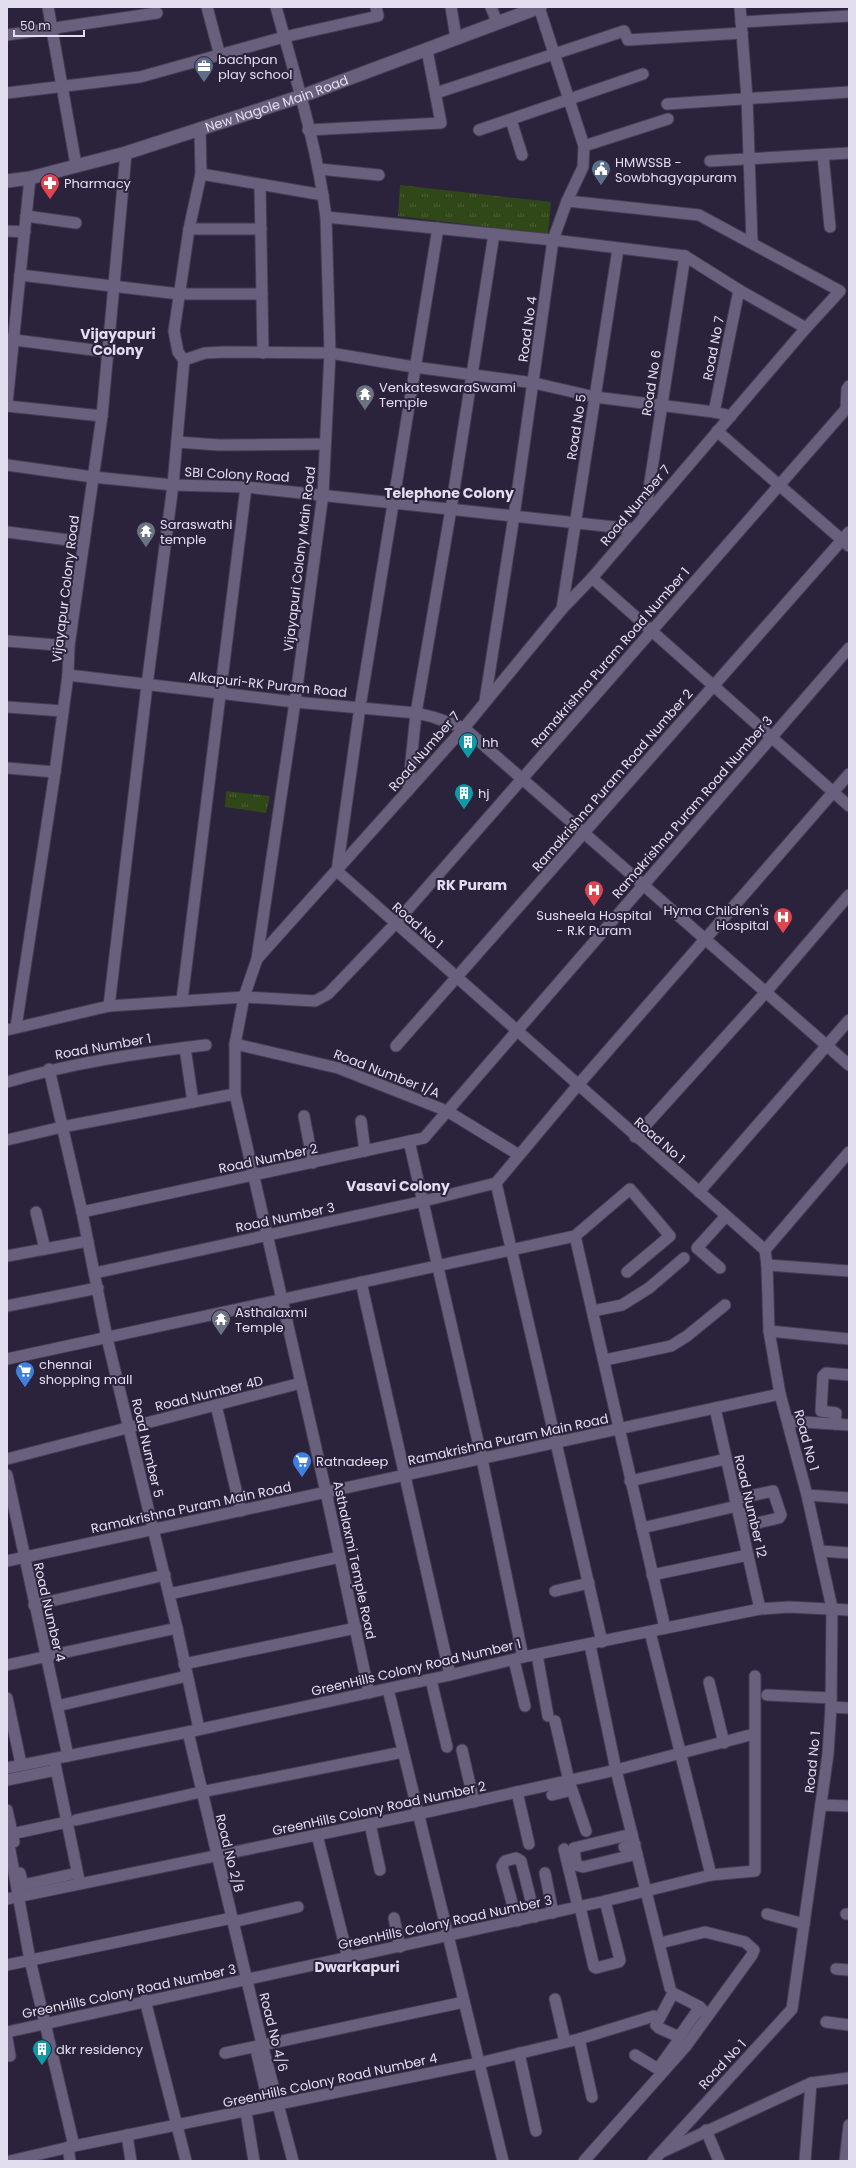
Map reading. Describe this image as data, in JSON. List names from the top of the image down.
{
  "streets": {
    "street": [
      "New Nagole Main Road",
      "Road No 4",
      "Road No 7",
      "Road No 6",
      "Road No 5",
      "SBI Colony Road",
      "Road Number 7",
      "Vijayapuri Colony Main Road",
      "Vijayapur Colony Road",
      "Ramakrishna Puram Road Number 1",
      "Alkapuri-RK Puram Road",
      "Ramakrishna Puram Road Number 2",
      "Ramakrishna Puram Road Number 3",
      "Road No 1",
      "Road Number 1",
      "Road Number 1/A",
      "Road Number 2",
      "Road Number 3",
      "Road Number 4D",
      "Ramakrishna Puram Main Road",
      "Road Number 5",
      "Road Number 12",
      "Asthalaxmi Temple Road",
      "Road Number 4",
      "GreenHills Colony Road Number 1",
      "GreenHills Colony Road Number 2",
      "Road No 2/B",
      "GreenHills Colony Road Number 3",
      "Road No 4/6",
      "GreenHills Colony Road Number 4"
    ]
  },
  "crossings": [
    ["New Nagole Main Road", "Vijayapuri Colony Main Road"],
    ["New Nagole Main Road", "Vijayapur Colony Road"],
    ["Road No 4", "SBI Colony Road"],
    ["Road No 4", "Road Number 7"],
    ["Road No 6", "Road Number 7"],
    ["Road No 5", "SBI Colony Road"],
    ["Road No 5", "Road Number 7"],
    ["SBI Colony Road", "Road Number 7"],
    ["SBI Colony Road", "Vijayapuri Colony Main Road"],
    ["SBI Colony Road", "Vijayapur Colony Road"],
    ["Road Number 7", "Vijayapuri Colony Main Road"],
    ["Road Number 7", "Alkapuri-RK Puram Road"],
    ["Road Number 7", "Road No 1"],
    ["Vijayapuri Colony Main Road", "Ramakrishna Puram Road Number 1"],
    ["Vijayapuri Colony Main Road", "Alkapuri-RK Puram Road"],
    ["Vijayapuri Colony Main Road", "Road Number 1/A"],
    ["Vijayapuri Colony Main Road", "Asthalaxmi Temple Road"],
    ["Vijayapur Colony Road", "Ramakrishna Puram Road Number 1"],
    ["Vijayapur Colony Road", "Alkapuri-RK Puram Road"],
    ["Ramakrishna Puram Road Number 1", "Road No 1"],
    ["Ramakrishna Puram Road Number 2", "Road No 1"],
    ["Ramakrishna Puram Road Number 3", "Road No 1"],
    ["Ramakrishna Puram Road Number 3", "Road Number 1/A"],
    ["Ramakrishna Puram Road Number 3", "Road Number 2"],
    ["Road No 1", "Ramakrishna Puram Main Road"],
    ["Road No 1", "GreenHills Colony Road Number 1"],
    ["Road Number 1", "Road Number 5"],
    ["Road Number 1/A", "Road Number 2"],
    ["Road Number 2", "Road Number 5"],
    ["Road Number 2", "Asthalaxmi Temple Road"],
    ["Road Number 3", "Road Number 5"],
    ["Road Number 3", "Asthalaxmi Temple Road"],
    ["Road Number 4D", "Road Number 5"],
    ["Road Number 4D", "Asthalaxmi Temple Road"],
    ["Ramakrishna Puram Main Road", "Road Number 5"],
    ["Ramakrishna Puram Main Road", "Road Number 12"],
    ["Ramakrishna Puram Main Road", "Asthalaxmi Temple Road"],
    ["Ramakrishna Puram Main Road", "Road Number 4"],
    ["Road Number 5", "GreenHills Colony Road Number 1"],
    ["Road Number 12", "GreenHills Colony Road Number 1"],
    ["Asthalaxmi Temple Road", "GreenHills Colony Road Number 1"],
    ["Road Number 4", "GreenHills Colony Road Number 1"],
    ["GreenHills Colony Road Number 1", "Road No 2/B"],
    ["GreenHills Colony Road Number 2", "Road No 2/B"],
    ["GreenHills Colony Road Number 2", "GreenHills Colony Road Number 3"],
    ["Road No 2/B", "GreenHills Colony Road Number 3"],
    ["Road No 2/B", "Road No 4/6"],
    ["GreenHills Colony Road Number 3", "Road No 4/6"],
    ["Road No 4/6", "GreenHills Colony Road Number 4"]
  ],
  "districts": [
    "Vijayapuri Colony",
    "Telephone Colony",
    "RK Puram",
    "Vasavi Colony",
    "Dwarkapuri"
  ],
  "places": {
    "office": ["bachpan play school"],
    "public building": ["HMWSSB - Sowbhagyapuram"],
    "pharmacy": ["Pharmacy"],
    "temple": ["VenkateswaraSwami Temple", "Saraswathi temple", "Asthalaxmi Temple"],
    "building": ["hh", "hj", "dkr residency"],
    "hospital": ["Susheela Hospital - R.K Puram", "Hyma Children's Hospital"],
    "supermarket": ["chennai shopping mall", "Ratnadeep"]
  },
  "scale_bar": "50 m"
}
